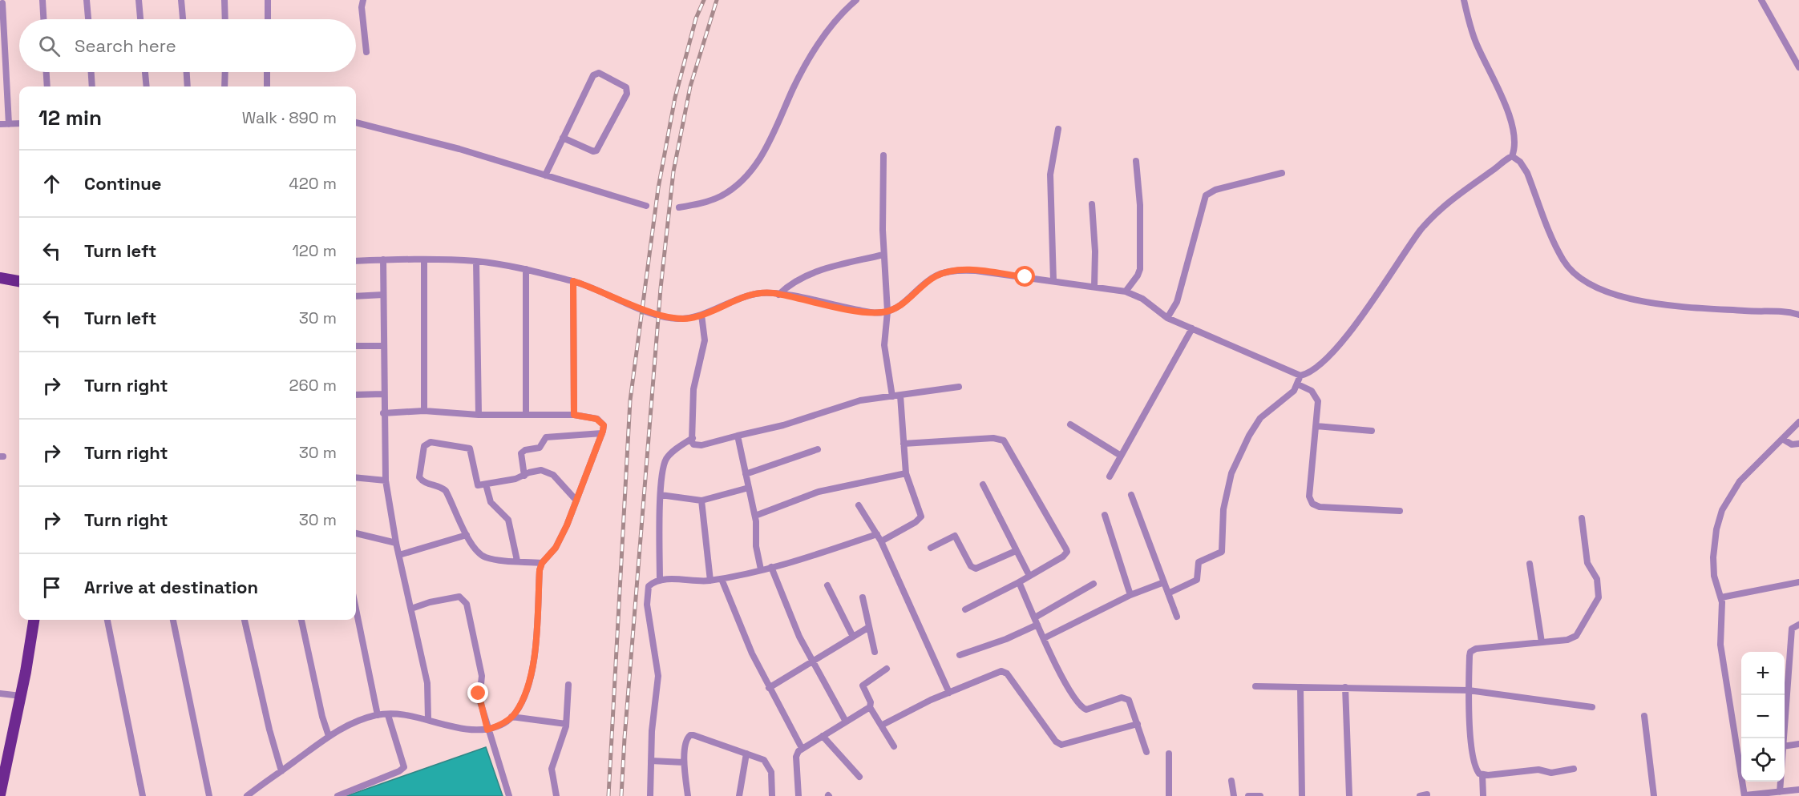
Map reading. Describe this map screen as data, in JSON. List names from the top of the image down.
{
  "page": {
    "search": "Search here",
    "heading": ["12 min", "Walk · 890 m"],
    "list": [
      ["Continue", "420 m"],
      ["Turn left", "120 m"],
      ["Turn left", "30 m"],
      ["Turn right", "260 m"],
      ["Turn right", "30 m"],
      ["Turn right", "30 m"],
      "Arrive at destination"
    ],
    "map_buttons": ["+", "−"]
  }
}
